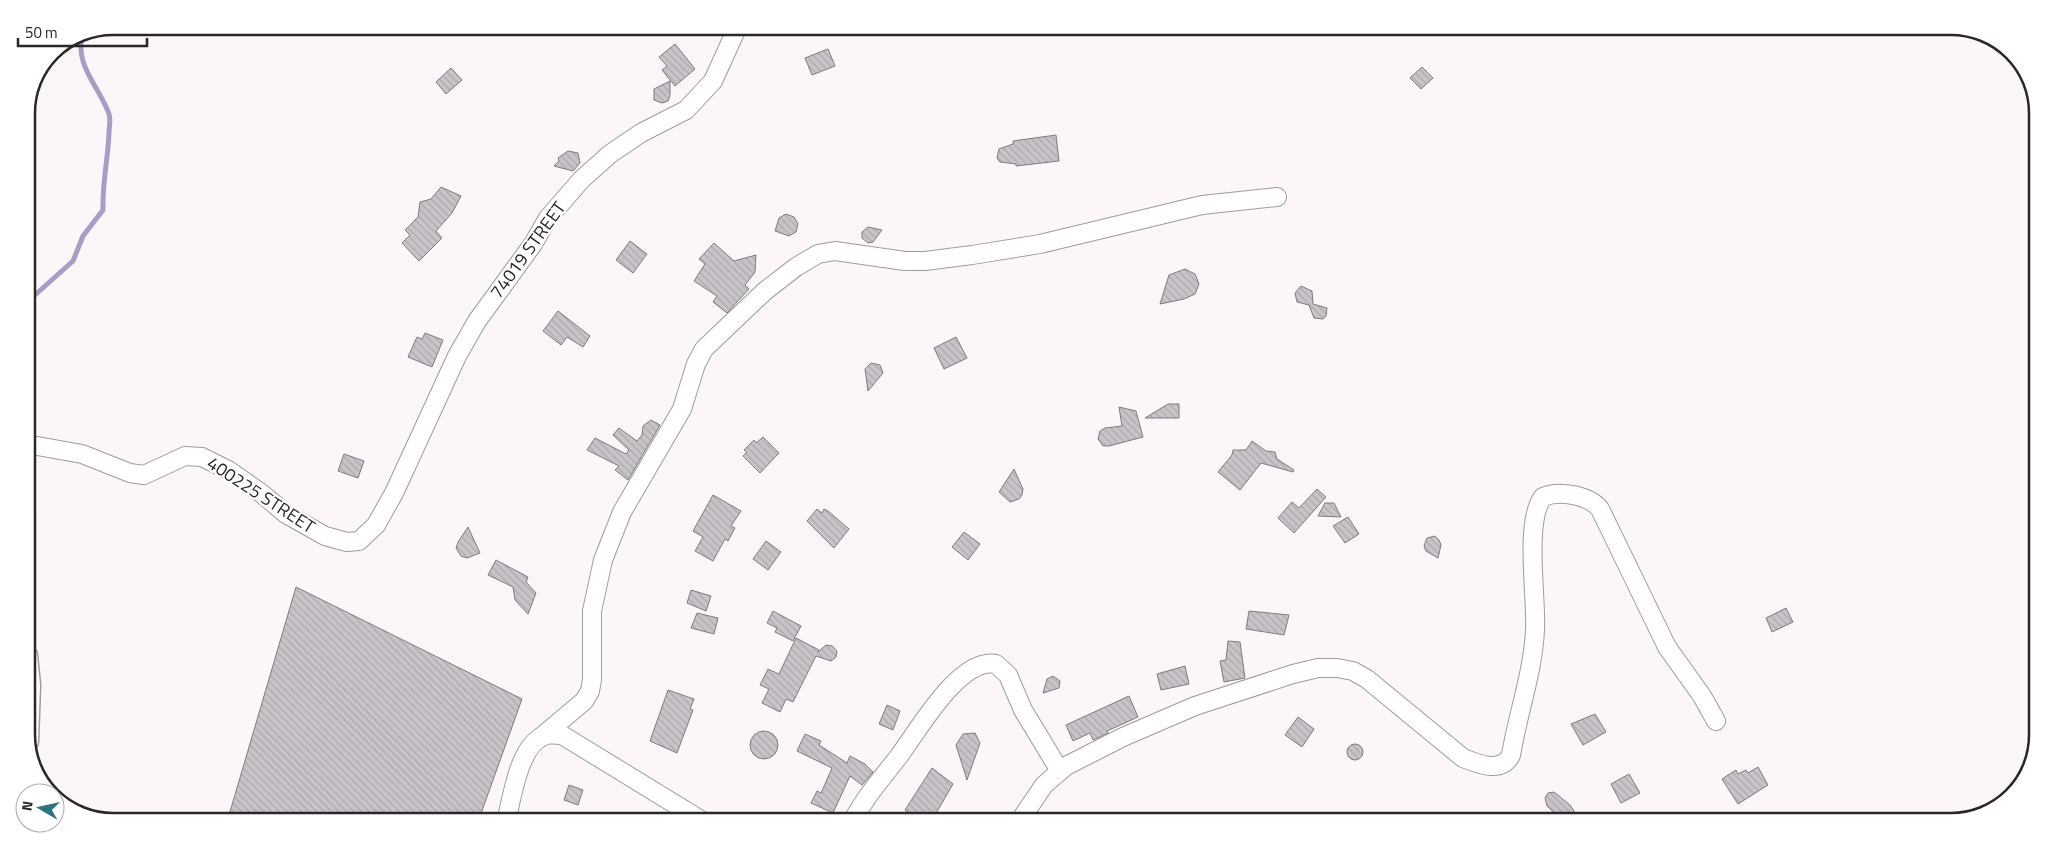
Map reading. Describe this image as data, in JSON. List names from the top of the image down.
{
  "streets": {
    "street": ["74019 STREET", "400225 STREET"]
  },
  "crossings": [
    ["74019 STREET", "400225 STREET"]
  ],
  "scale_bar": "50 m",
  "north": "left"
}
